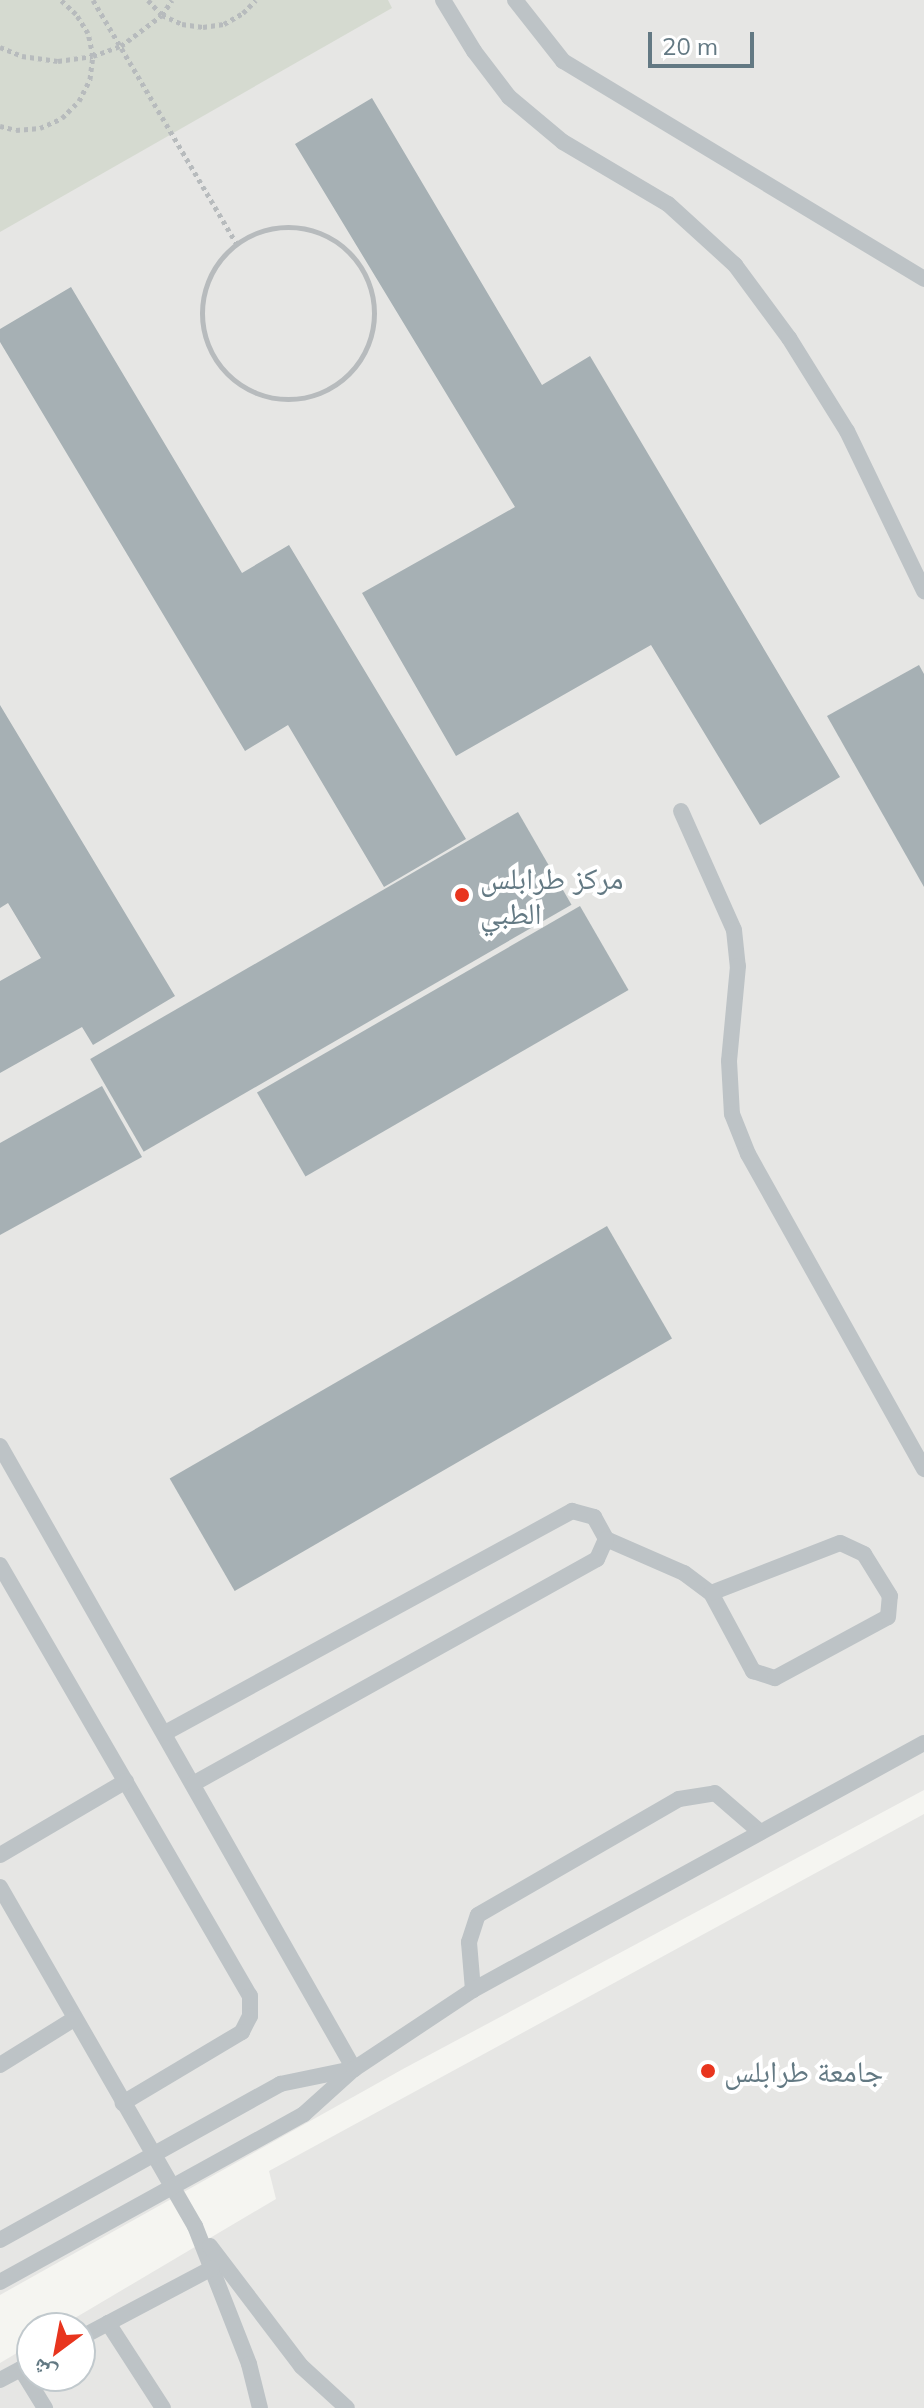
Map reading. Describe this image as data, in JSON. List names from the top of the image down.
{
  "places": ["مركز طرابلس الطبي", "جامعة طرابلس"],
  "scale_bar": "20 m",
  "north": "bottom left"
}
